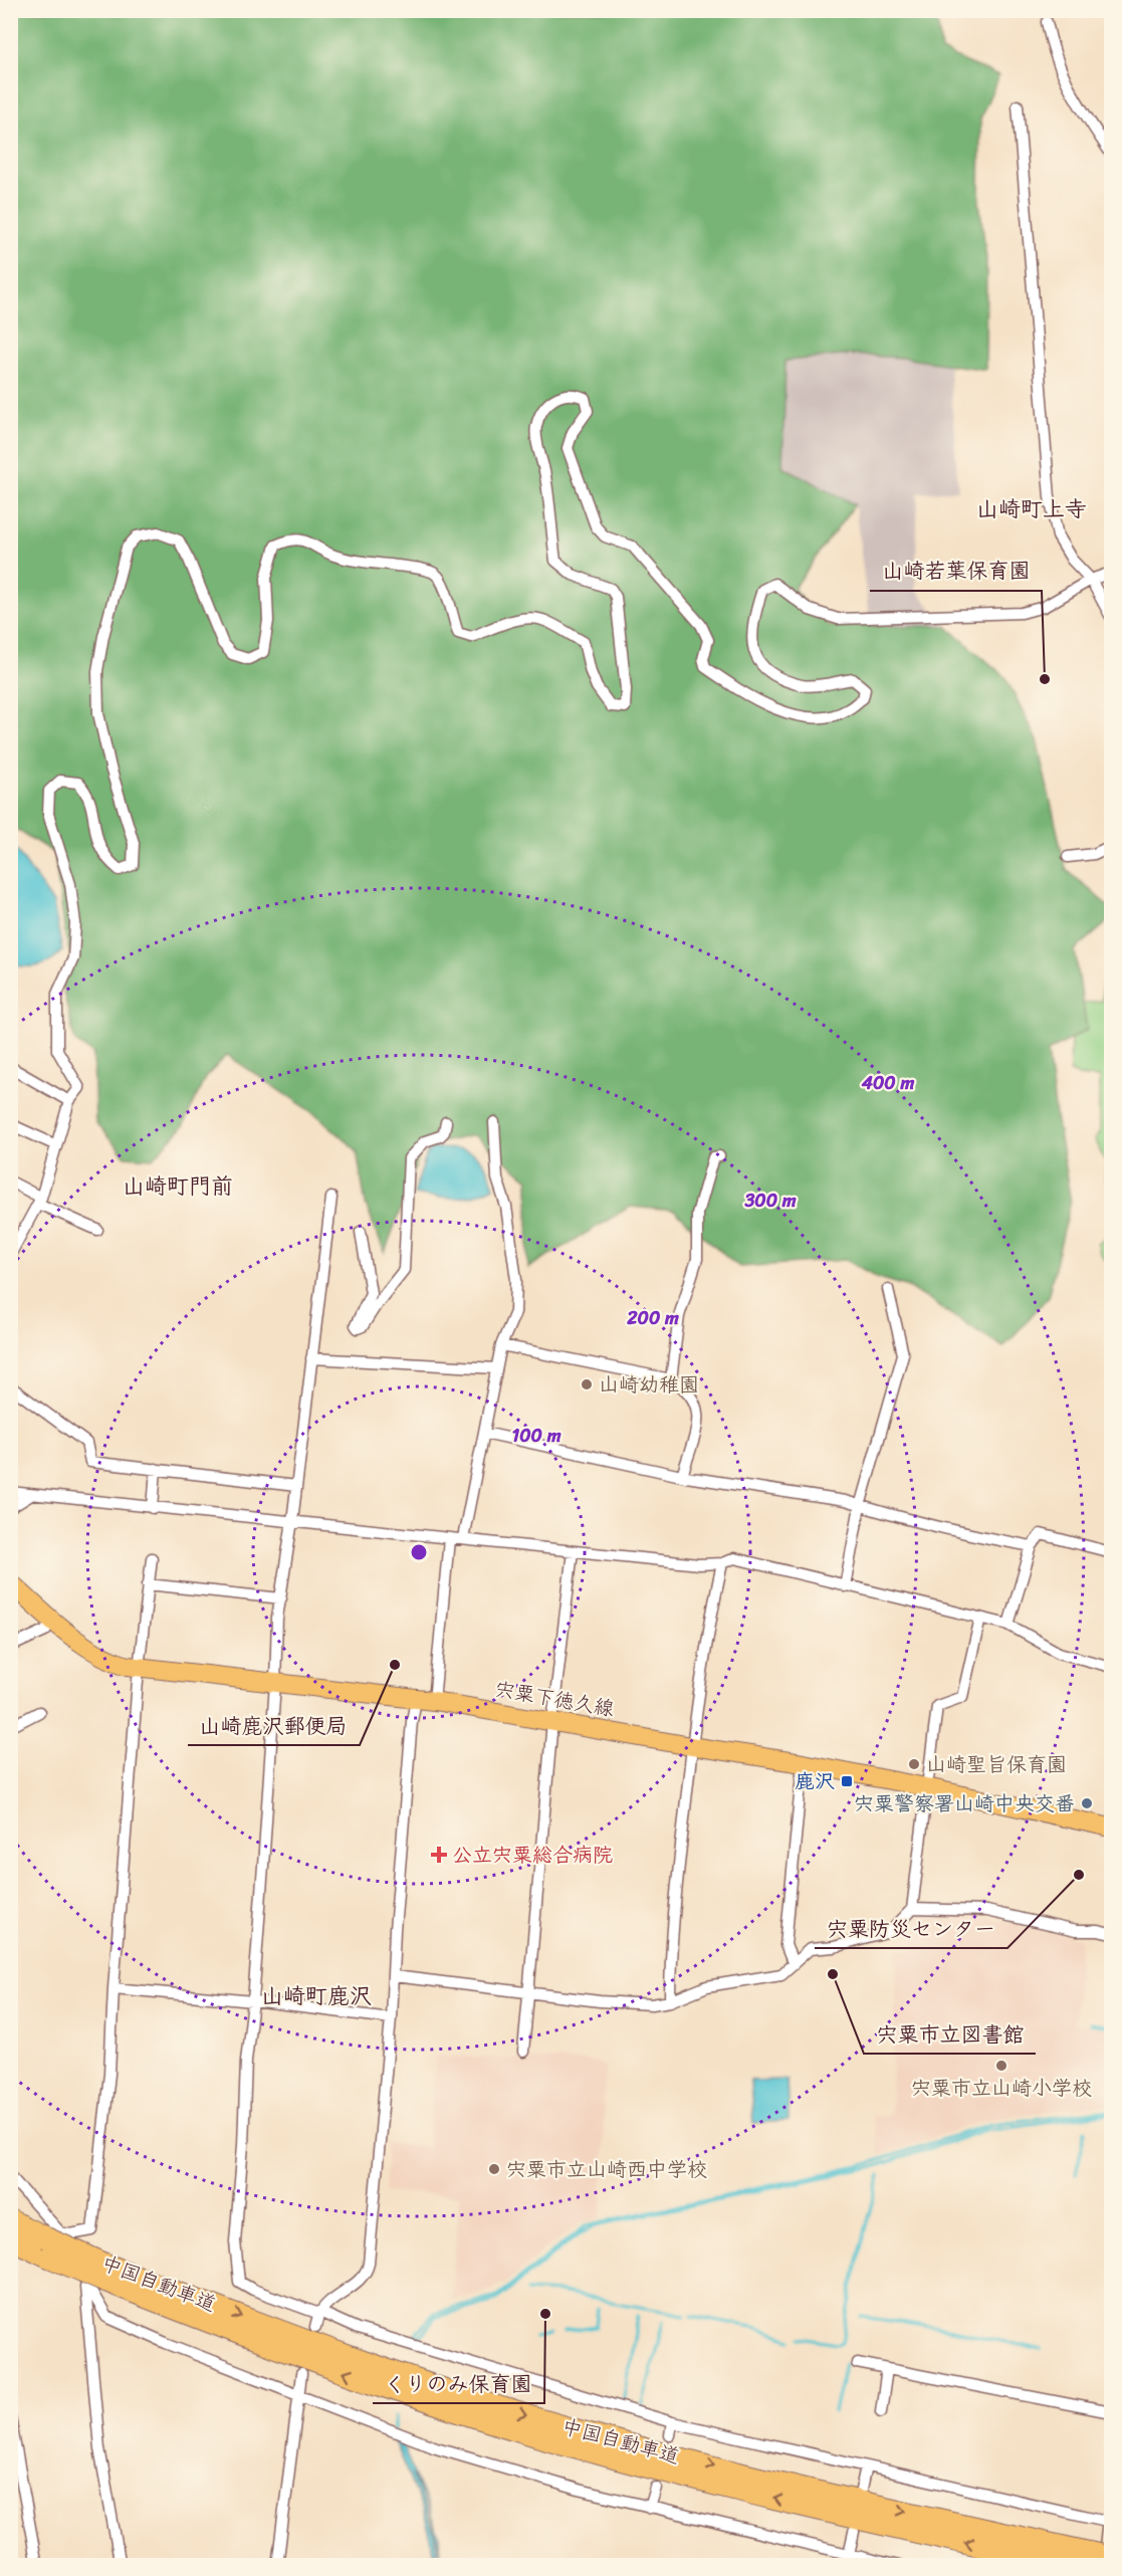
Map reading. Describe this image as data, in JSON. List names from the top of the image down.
{
  "streets": {
    "highway": ["中国自動車道"],
    "main road": ["宍粟下徳久線"]
  },
  "districts": ["山崎町上寺", "山崎町門前", "山崎町鹿沢"],
  "places": {
    "other": [
      "山崎若葉保育園",
      "山崎幼稚園",
      "山崎鹿沢郵便局",
      "山崎聖旨保育園",
      "宍粟警察署山崎中央交番",
      "宍粟防災センター",
      "宍粟市立図書館",
      "宍粟市立山崎小学校",
      "宍粟市立山崎西中学校",
      "くりのみ保育園"
    ],
    "transit": ["鹿沢"],
    "health": ["公立宍粟総合病院"]
  },
  "rings": [
    "400 m",
    "300 m",
    "200 m",
    "100 m"
  ]
}
